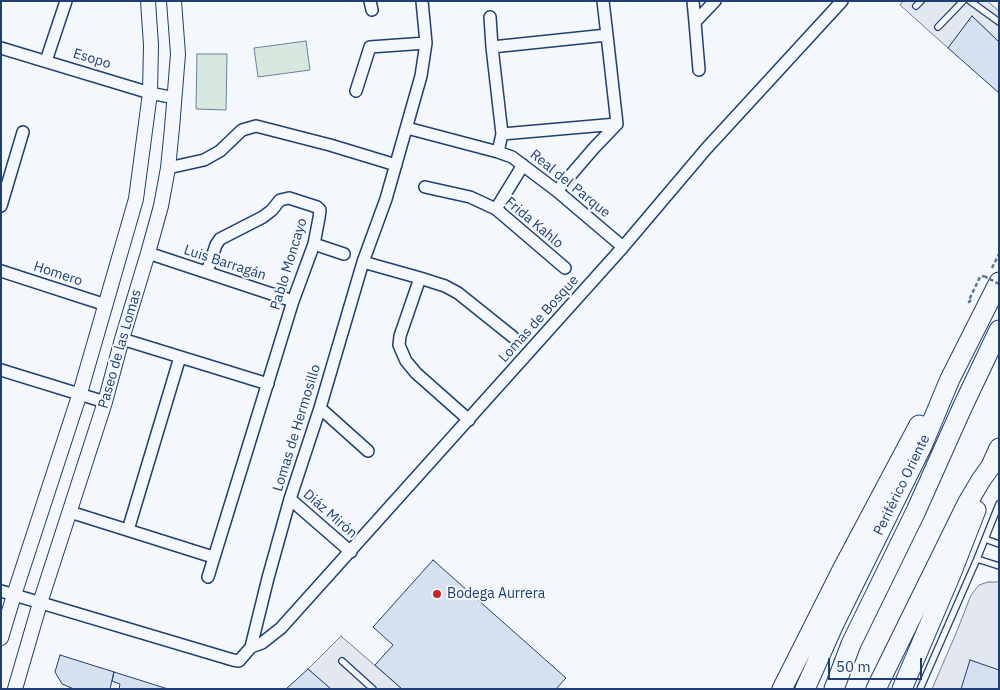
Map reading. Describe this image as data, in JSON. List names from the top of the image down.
{
  "streets": {
    "highway": ["Periférico Oriente"],
    "street": [
      "Esopo",
      "Real del Parque",
      "Frida Kahlo",
      "Luis Barragán",
      "Pablo Moncayo",
      "Homero",
      "Lomas de Bosque",
      "Paseo de las Lomas",
      "Lomas de Hermosillo",
      "Diáz Mirón"
    ]
  },
  "crossings": [
    ["Esopo", "Paseo de las Lomas"],
    ["Real del Parque", "Lomas de Bosque"],
    ["Real del Parque", "Lomas de Hermosillo"],
    ["Luis Barragán", "Pablo Moncayo"],
    ["Luis Barragán", "Paseo de las Lomas"],
    ["Homero", "Paseo de las Lomas"],
    ["Lomas de Bosque", "Lomas de Hermosillo"],
    ["Lomas de Bosque", "Diáz Mirón"],
    ["Lomas de Hermosillo", "Diáz Mirón"]
  ],
  "places": ["Bodega Aurrera"],
  "scale_bar": "50 m"
}
